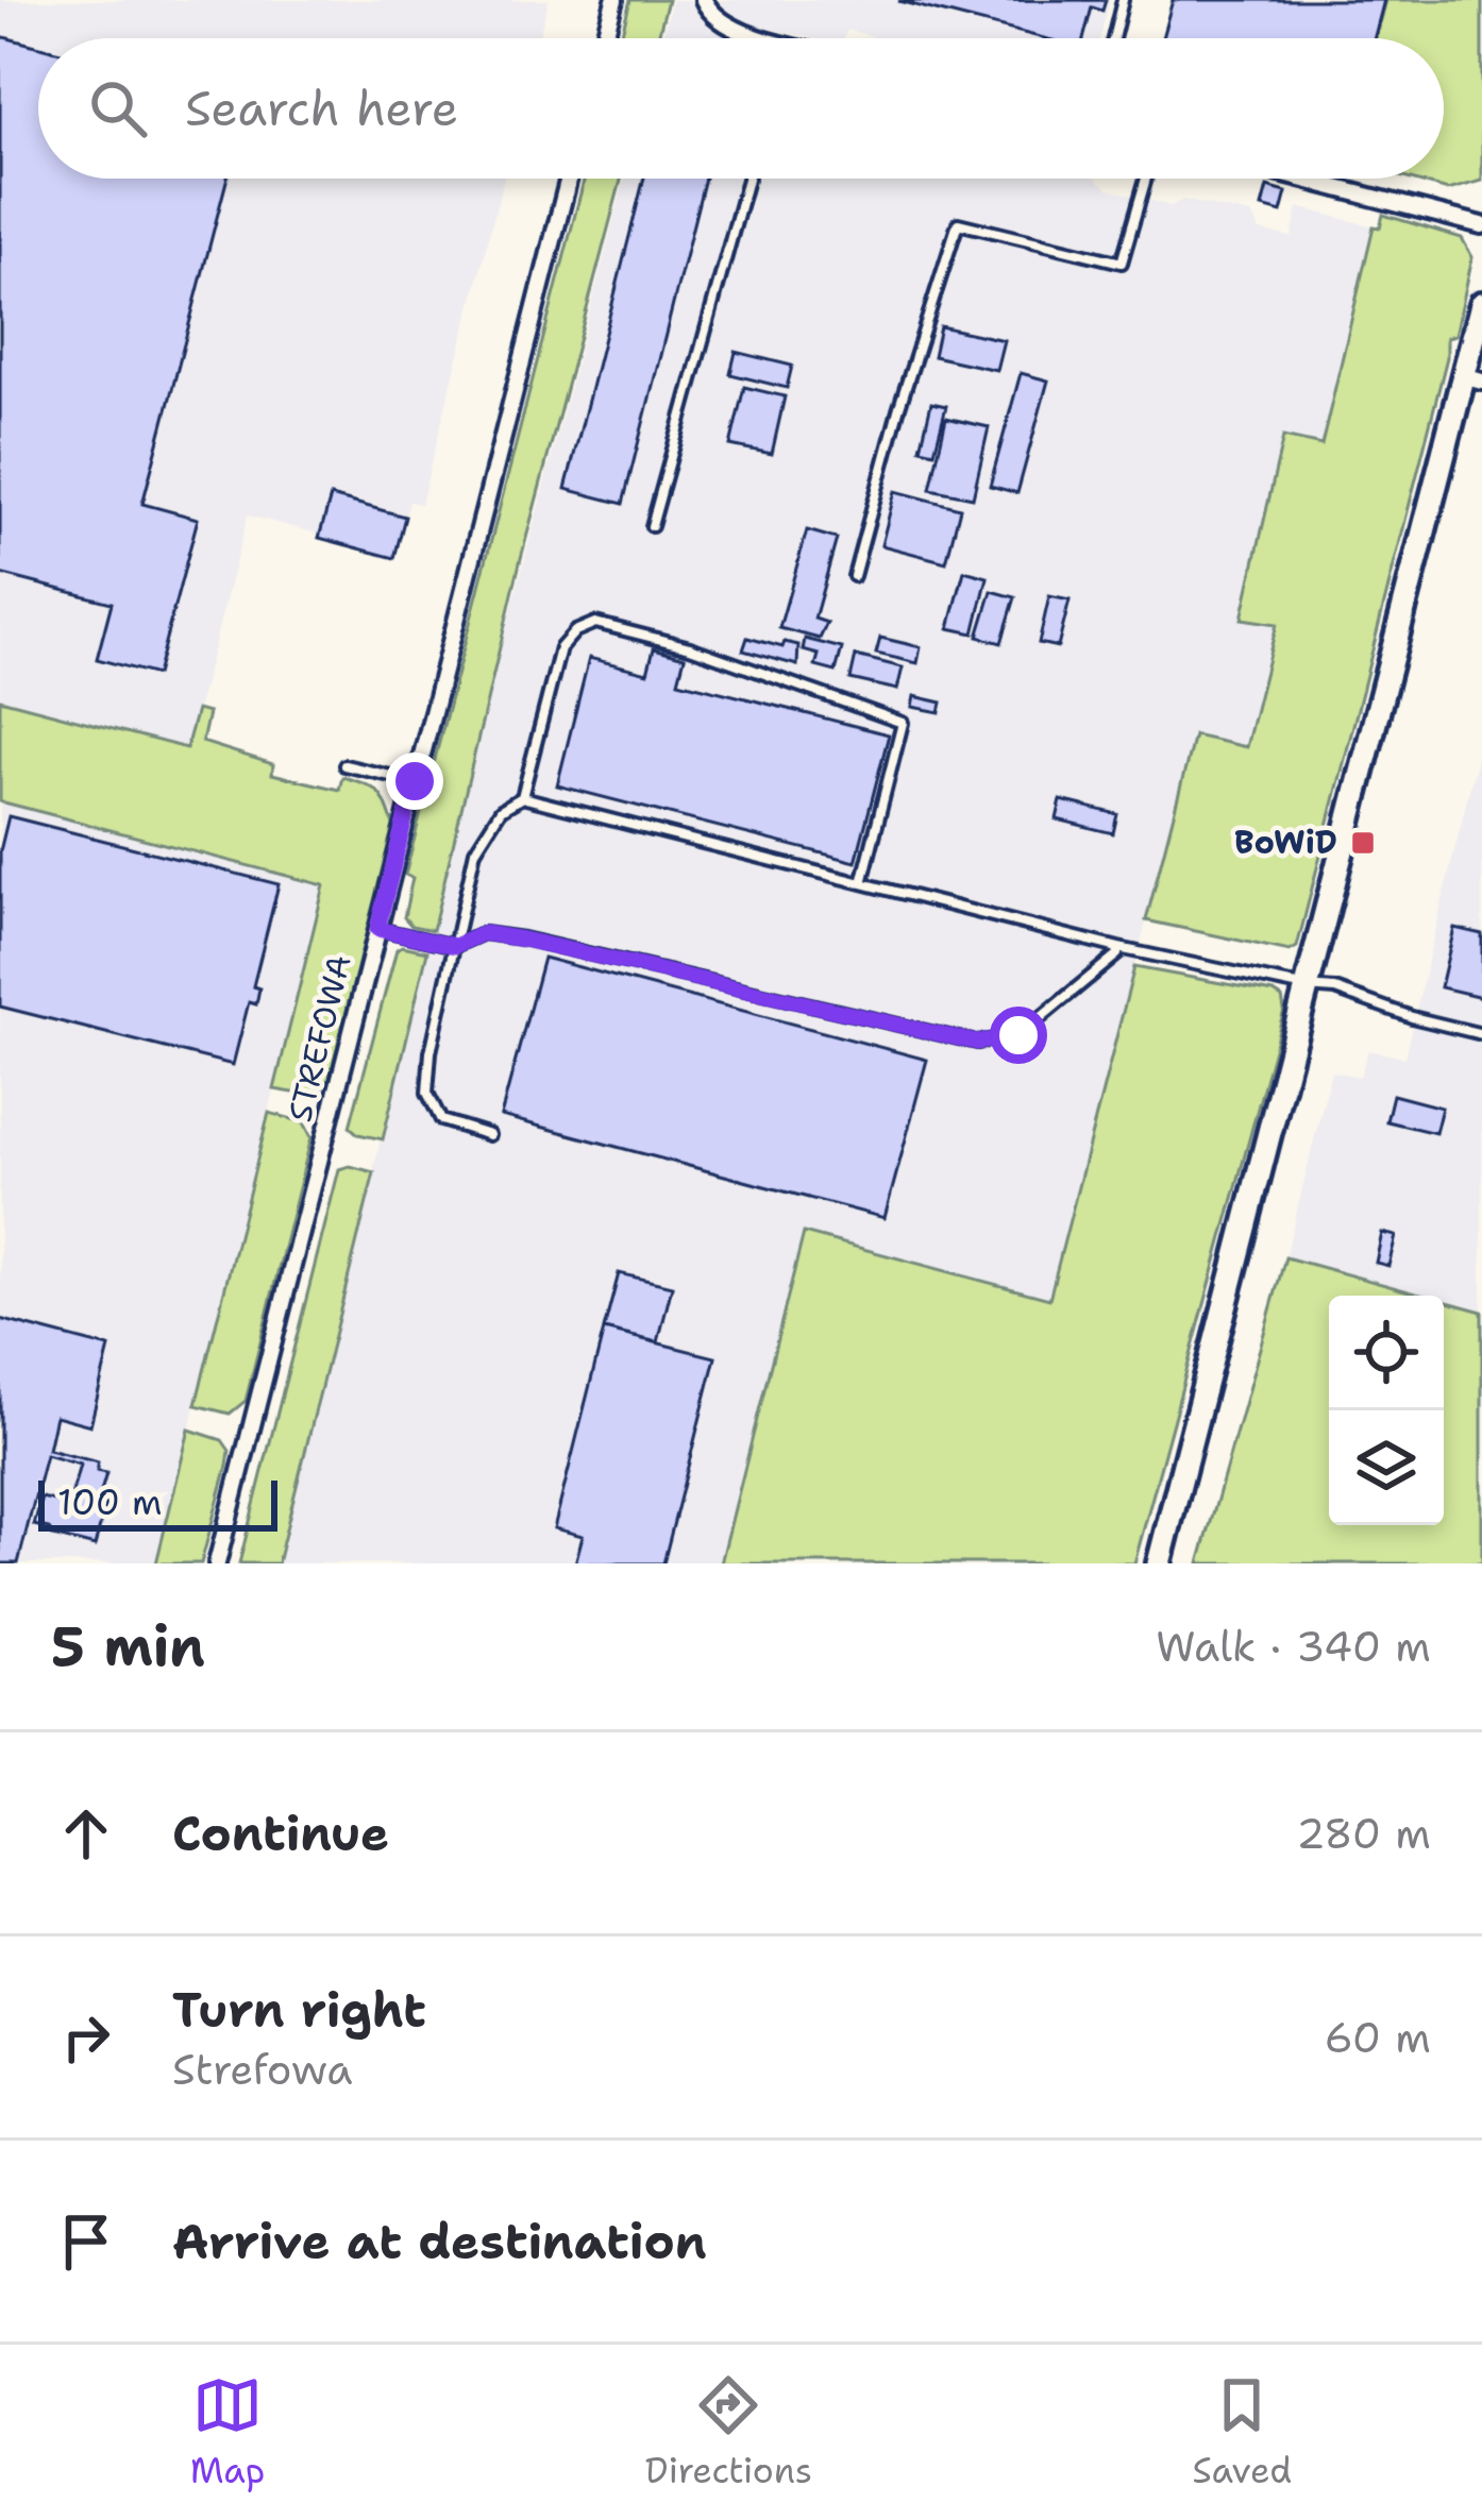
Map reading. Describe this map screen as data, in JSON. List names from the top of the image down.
{
  "streets": {
    "street": ["STREFOWA"]
  },
  "places": {
    "transit": ["BoWiD"]
  },
  "scale_bar": "100 m",
  "page": {
    "search": "Search here",
    "scale": "100 m",
    "heading": ["5 min", "Walk · 340 m"],
    "list": [
      ["Continue", "280 m"],
      ["Turn right", "Strefowa", "60 m"],
      "Arrive at destination"
    ],
    "nav": ["Map", "Directions", "Saved"]
  }
}
